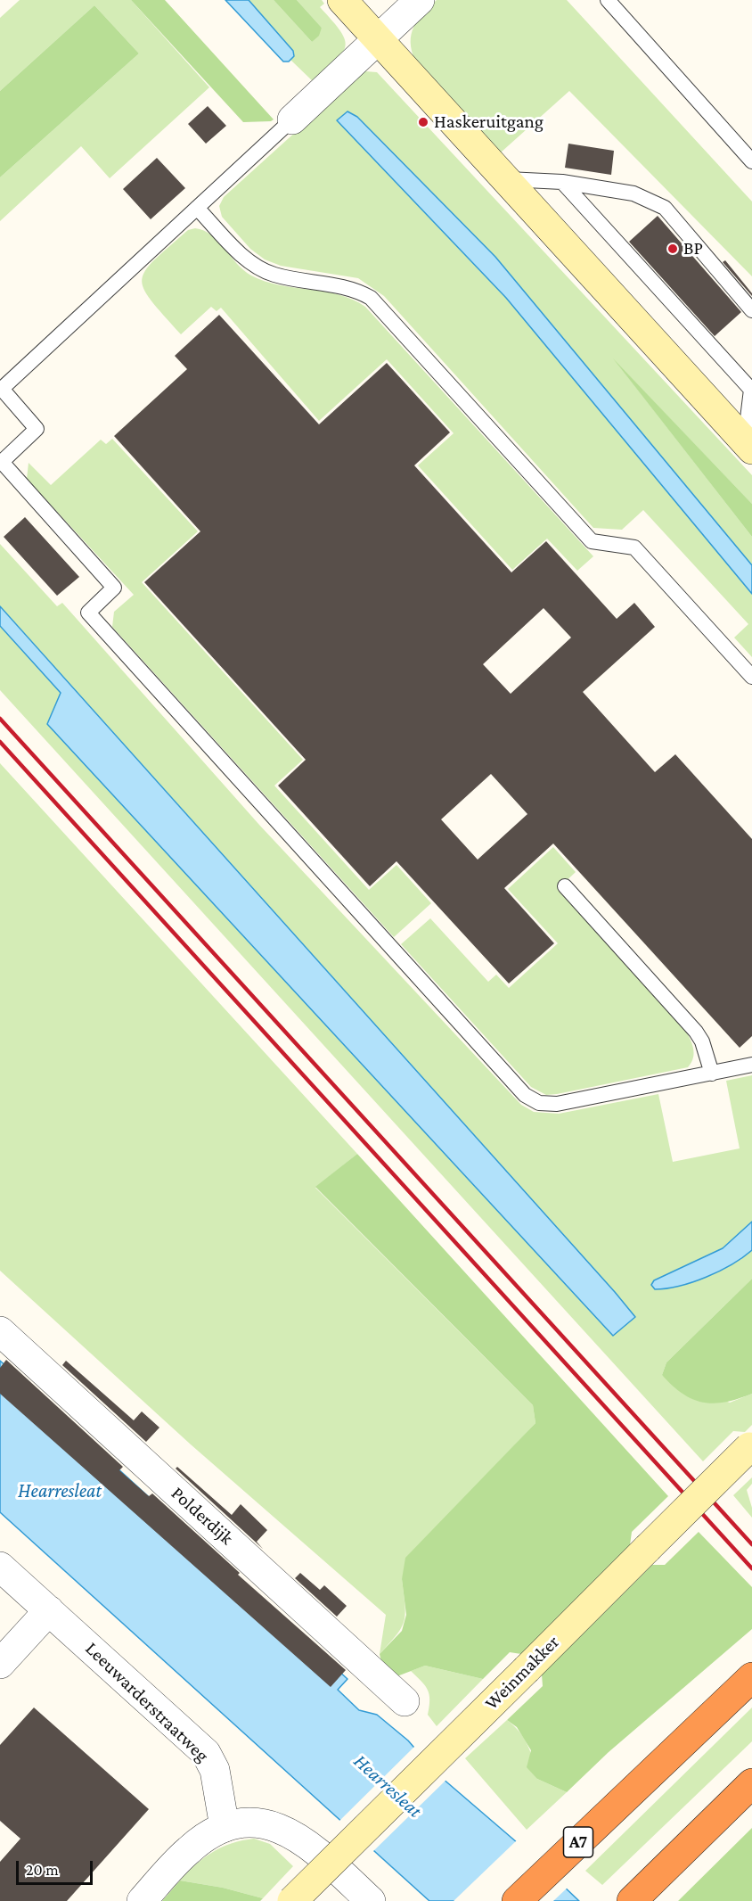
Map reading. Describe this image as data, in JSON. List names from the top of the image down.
{
  "streets": {
    "highway": ["A7"],
    "main road": ["Weinmakker"],
    "street": ["Polderdijk", "Leeuwarderstraatweg"]
  },
  "water": ["Hearresleat"],
  "places": ["Haskeruitgang", "BP"],
  "scale_bar": "20 m"
}
